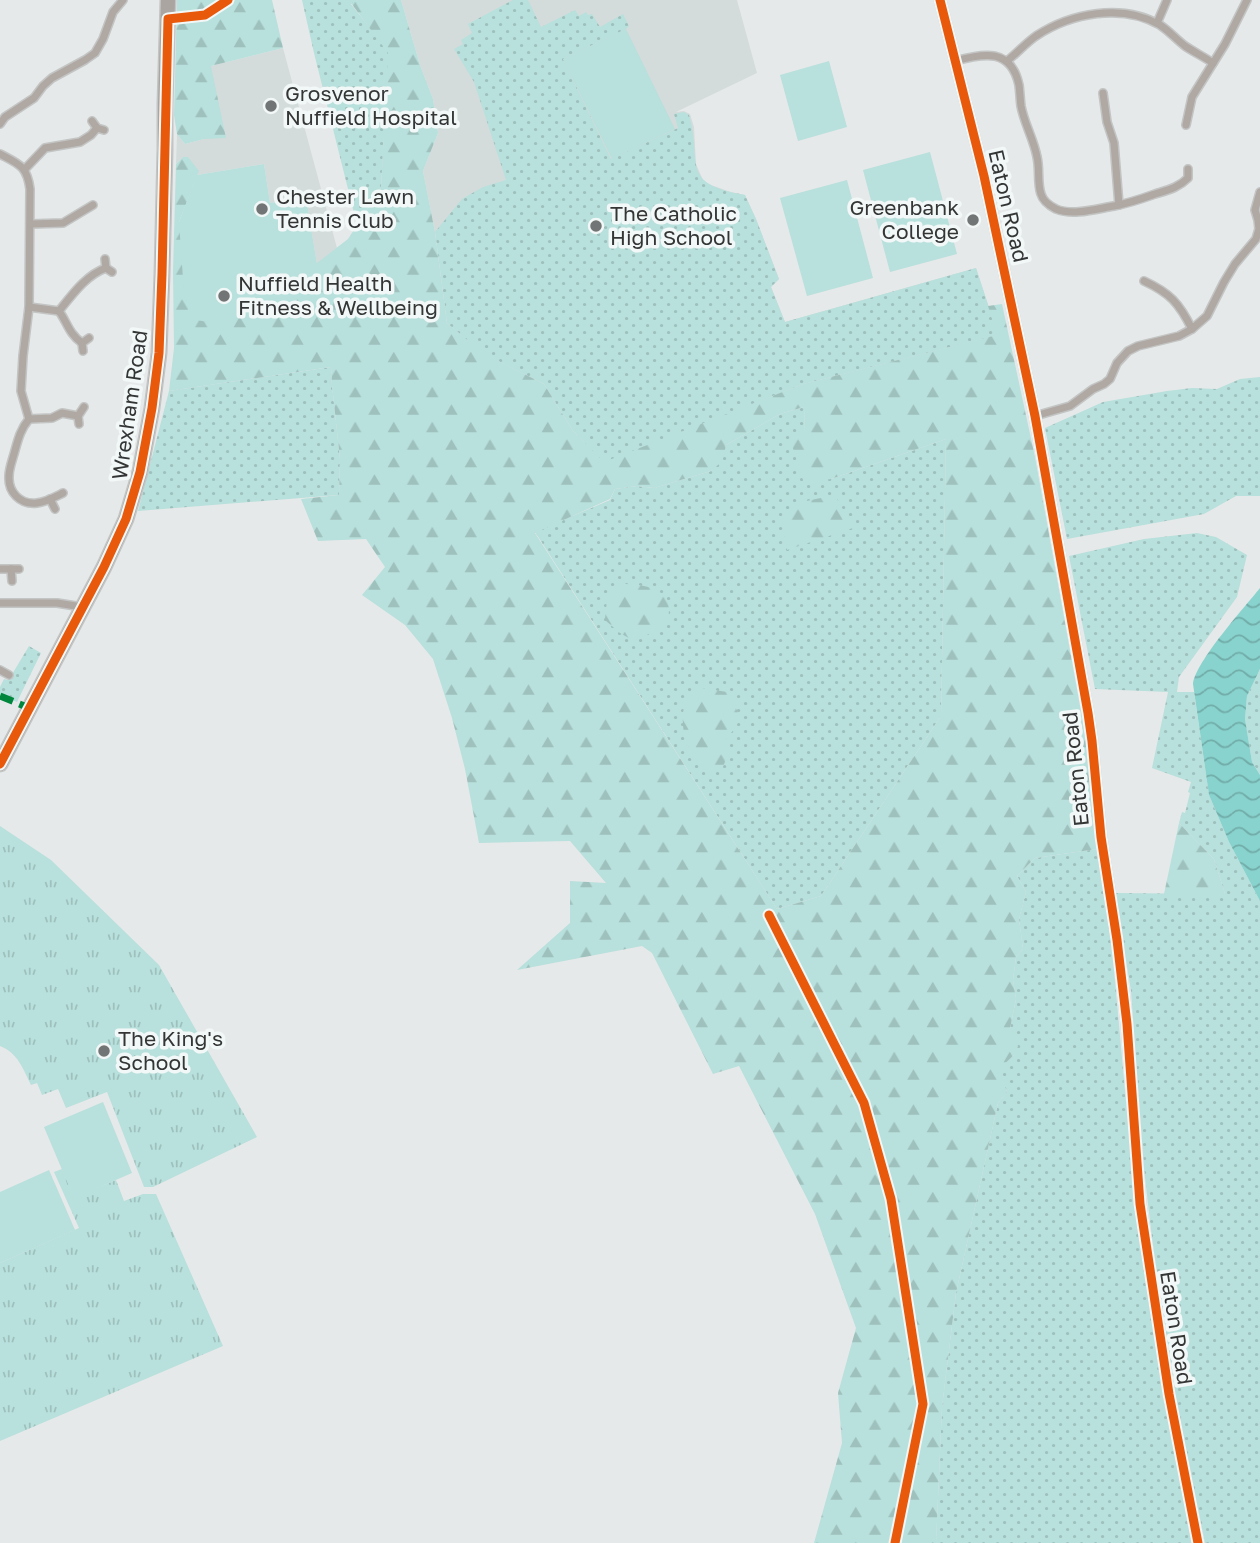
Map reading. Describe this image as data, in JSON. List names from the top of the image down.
{
  "streets": {
    "highway": ["Wrexham Road"],
    "street": ["Eaton Road"]
  },
  "places": [
    "Grosvenor Nuffield Hospital",
    "Chester Lawn Tennis Club",
    "Greenbank College",
    "The Catholic High School",
    "Nuffield Health Fitness & Wellbeing",
    "The King's School"
  ]
}
